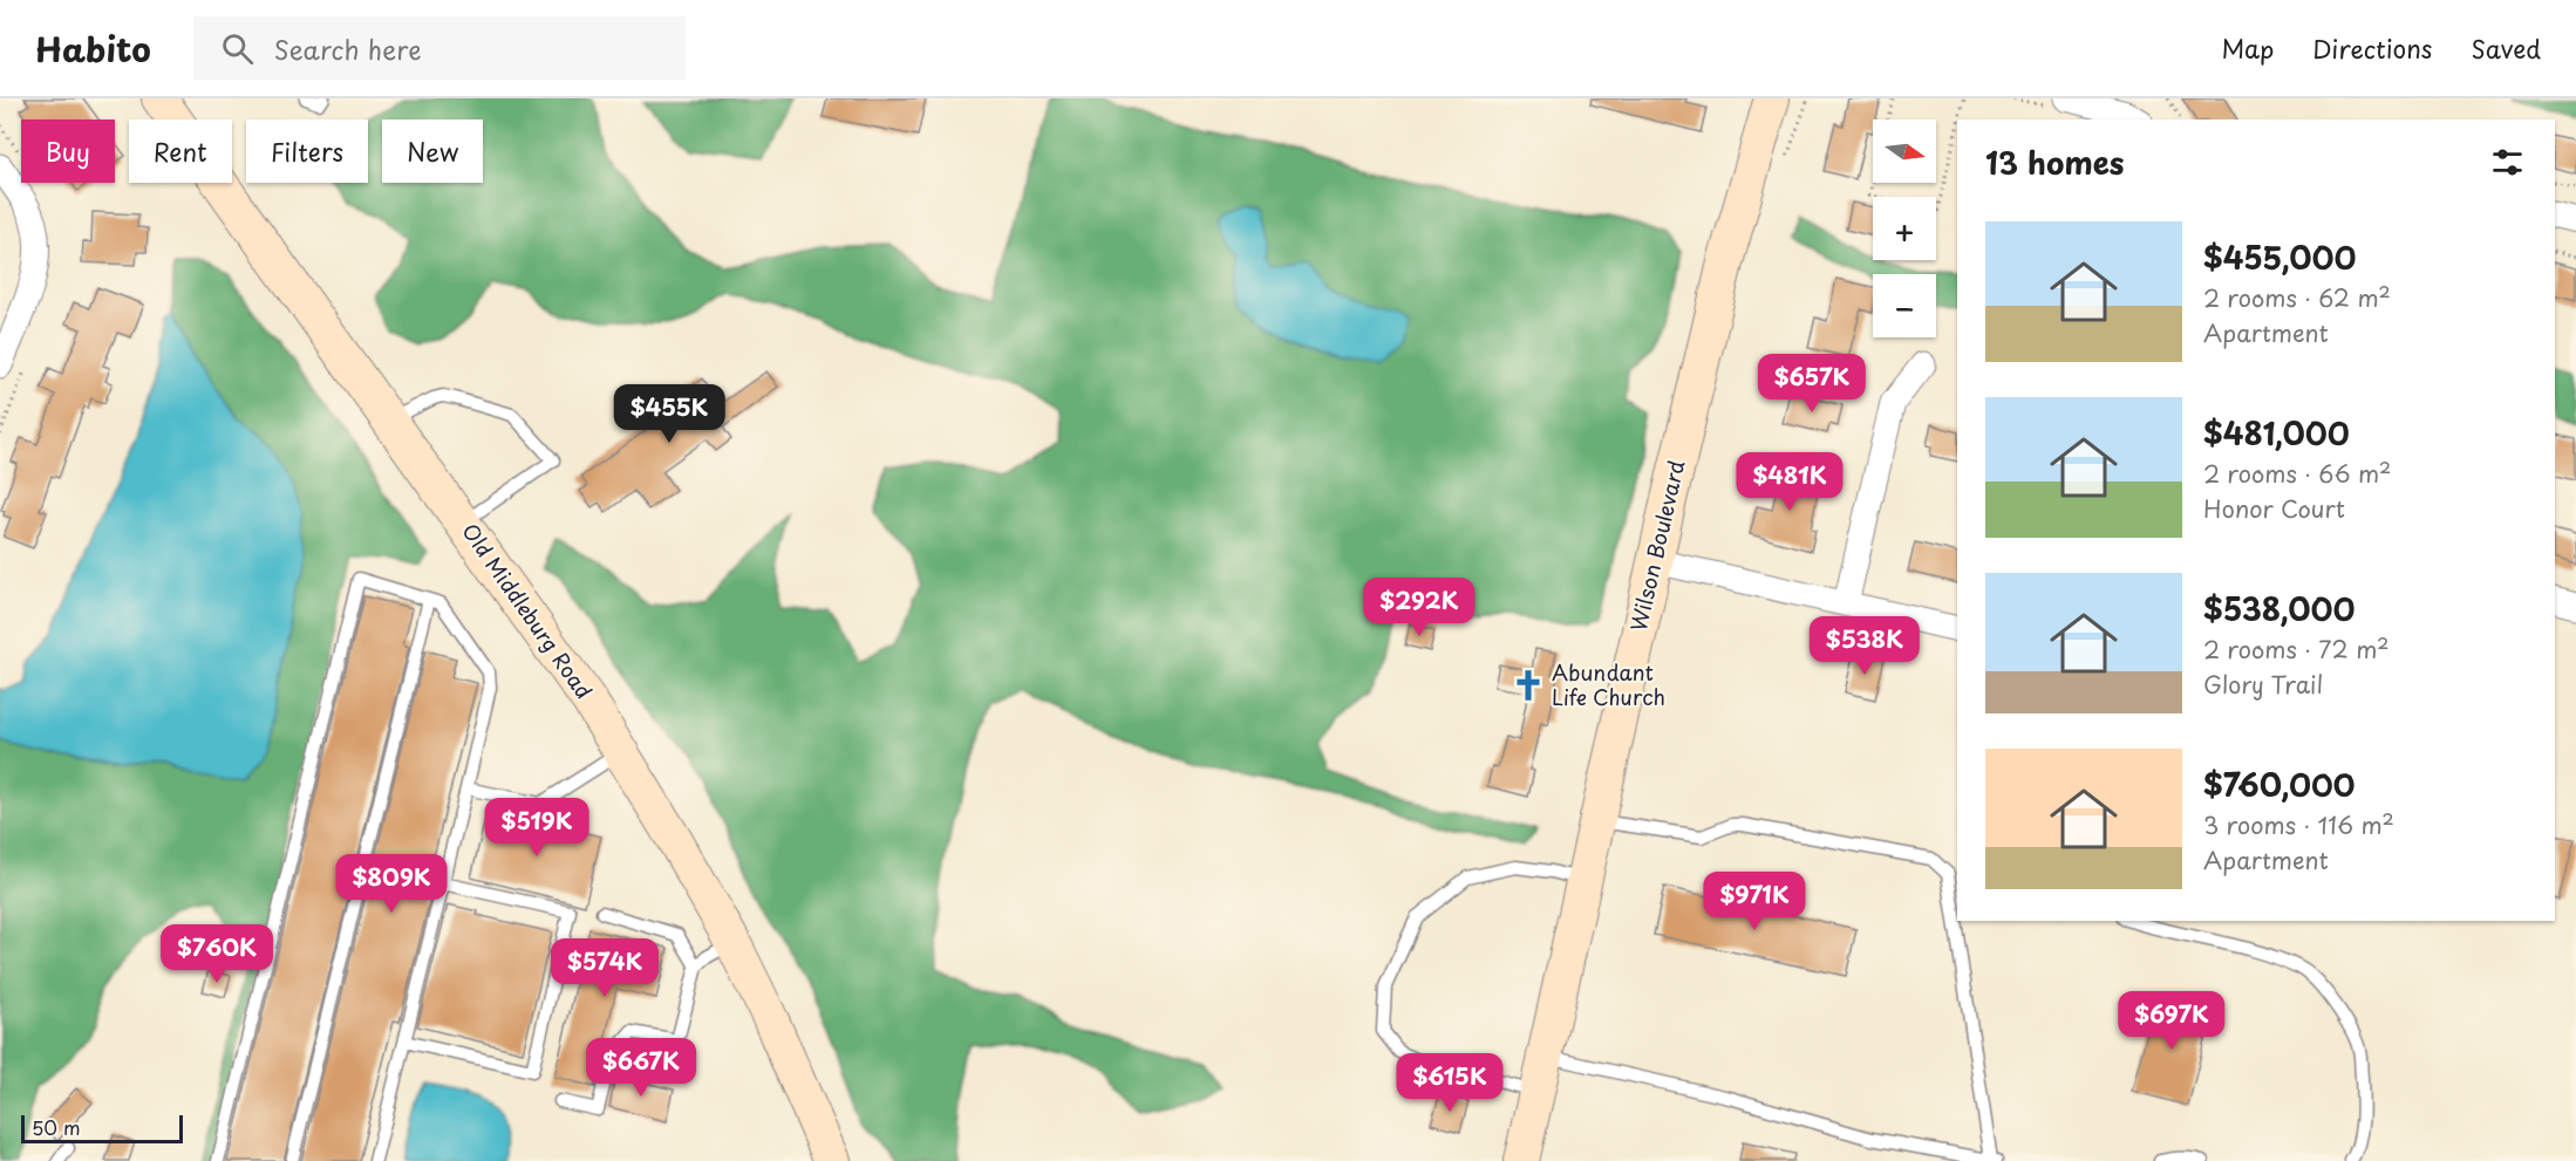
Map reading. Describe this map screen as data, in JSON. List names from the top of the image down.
{
  "streets": {
    "main road": ["Wilson Boulevard", "Old Middleburg Road"]
  },
  "places": {
    "church": ["Abundant Life Church"]
  },
  "scale_bar": "50 m",
  "north": "right",
  "page": {
    "header": "Habito",
    "search": "Search here",
    "nav": ["Map", "Directions", "Saved"],
    "map_buttons": ["+", "−"],
    "chip": [
      "Buy",
      "Rent",
      "Filters",
      "New"
    ],
    "heading": "13 homes",
    "list": [
      {
        "name": "$455,000",
        "note": "2 rooms · 62 m² · Apartment"
      },
      {
        "name": "$481,000",
        "note": "2 rooms · 66 m² · Honor Court"
      },
      {
        "name": "$538,000",
        "note": "2 rooms · 72 m² · Glory Trail"
      },
      {
        "name": "$760,000",
        "note": "3 rooms · 116 m² · Apartment"
      }
    ],
    "price": [
      "$657K",
      "$455K",
      "$481K",
      "$292K",
      "$538K",
      "$519K",
      "$809K",
      "$971K",
      "$760K",
      "$574K",
      "$697K",
      "$667K",
      "$615K"
    ],
    "scale": "50 m"
  }
}
